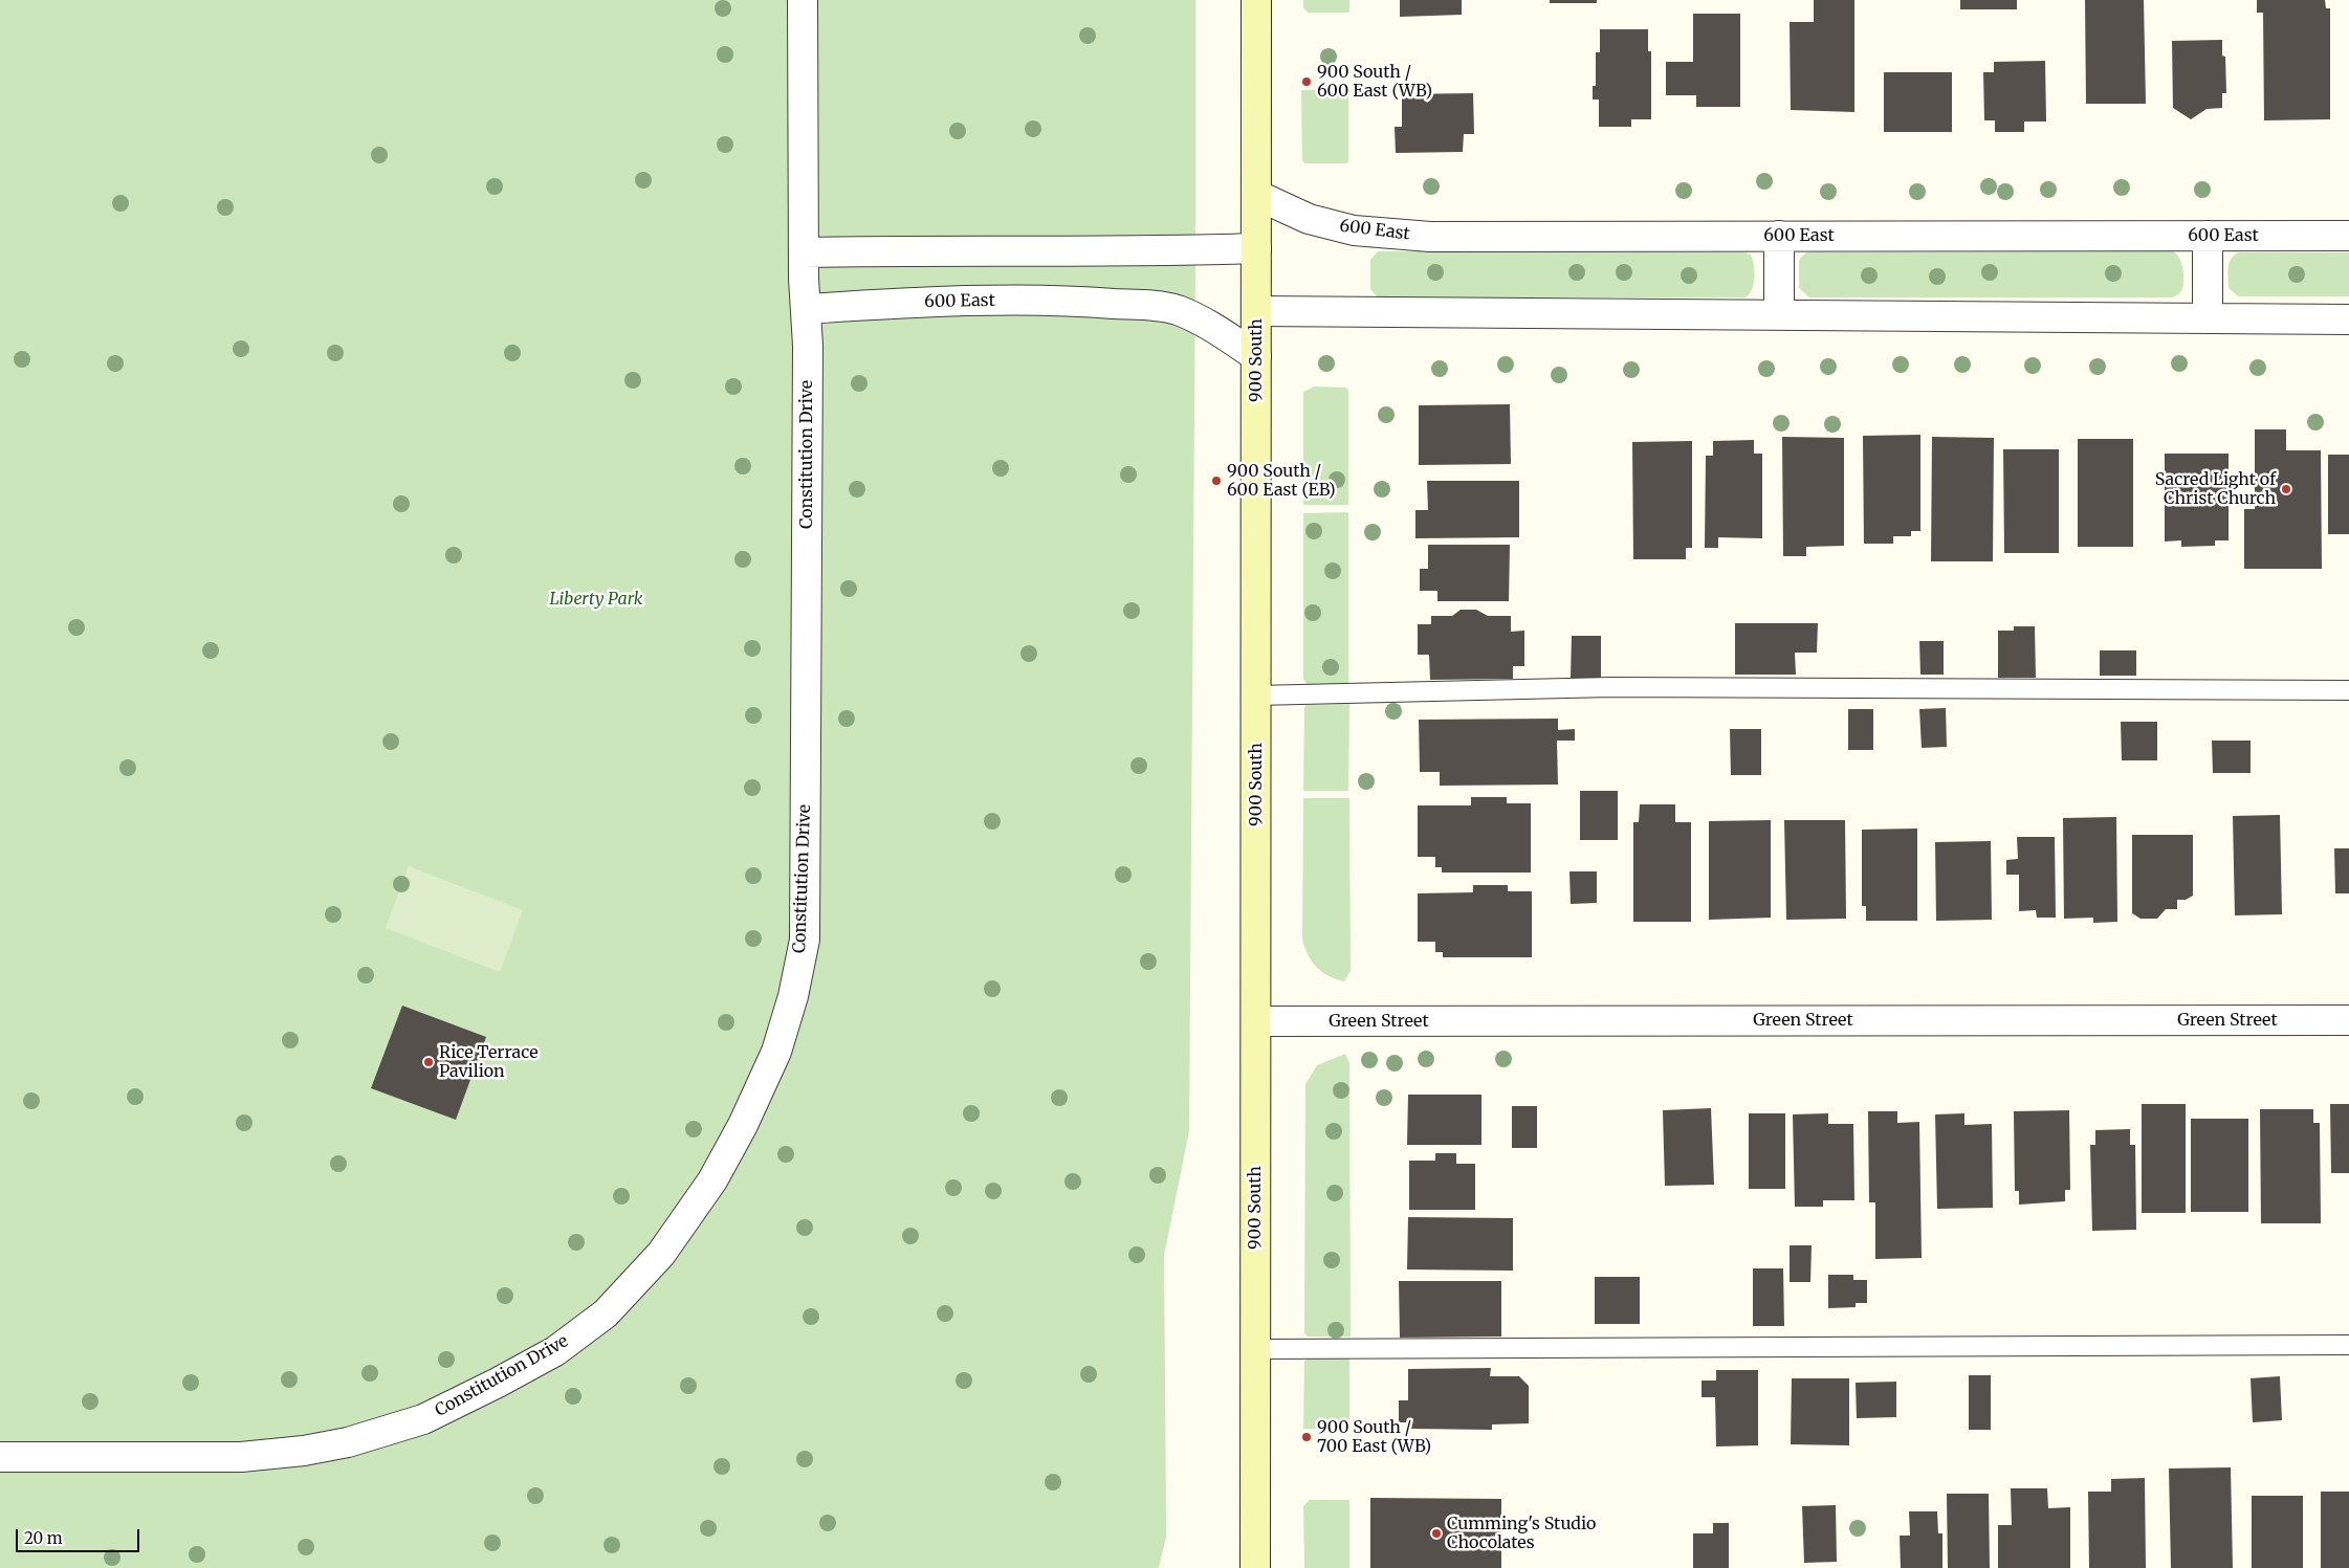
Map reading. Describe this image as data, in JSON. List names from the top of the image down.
{
  "streets": {
    "street": [
      "600 East",
      "900 South",
      "Constitution Drive",
      "Green Street"
    ]
  },
  "crossings": [
    ["600 East", "900 South"],
    ["600 East", "Constitution Drive"],
    ["900 South", "Green Street"]
  ],
  "parks": ["Liberty Park"],
  "places": [
    "900 South / 600 East (WB)",
    "900 South / 600 East (EB)",
    "Sacred Light of Christ Church",
    "Rice Terrace Pavilion",
    "900 South / 700 East (WB)",
    "Cumming's Studio Chocolates"
  ],
  "scale_bar": "20 m"
}
